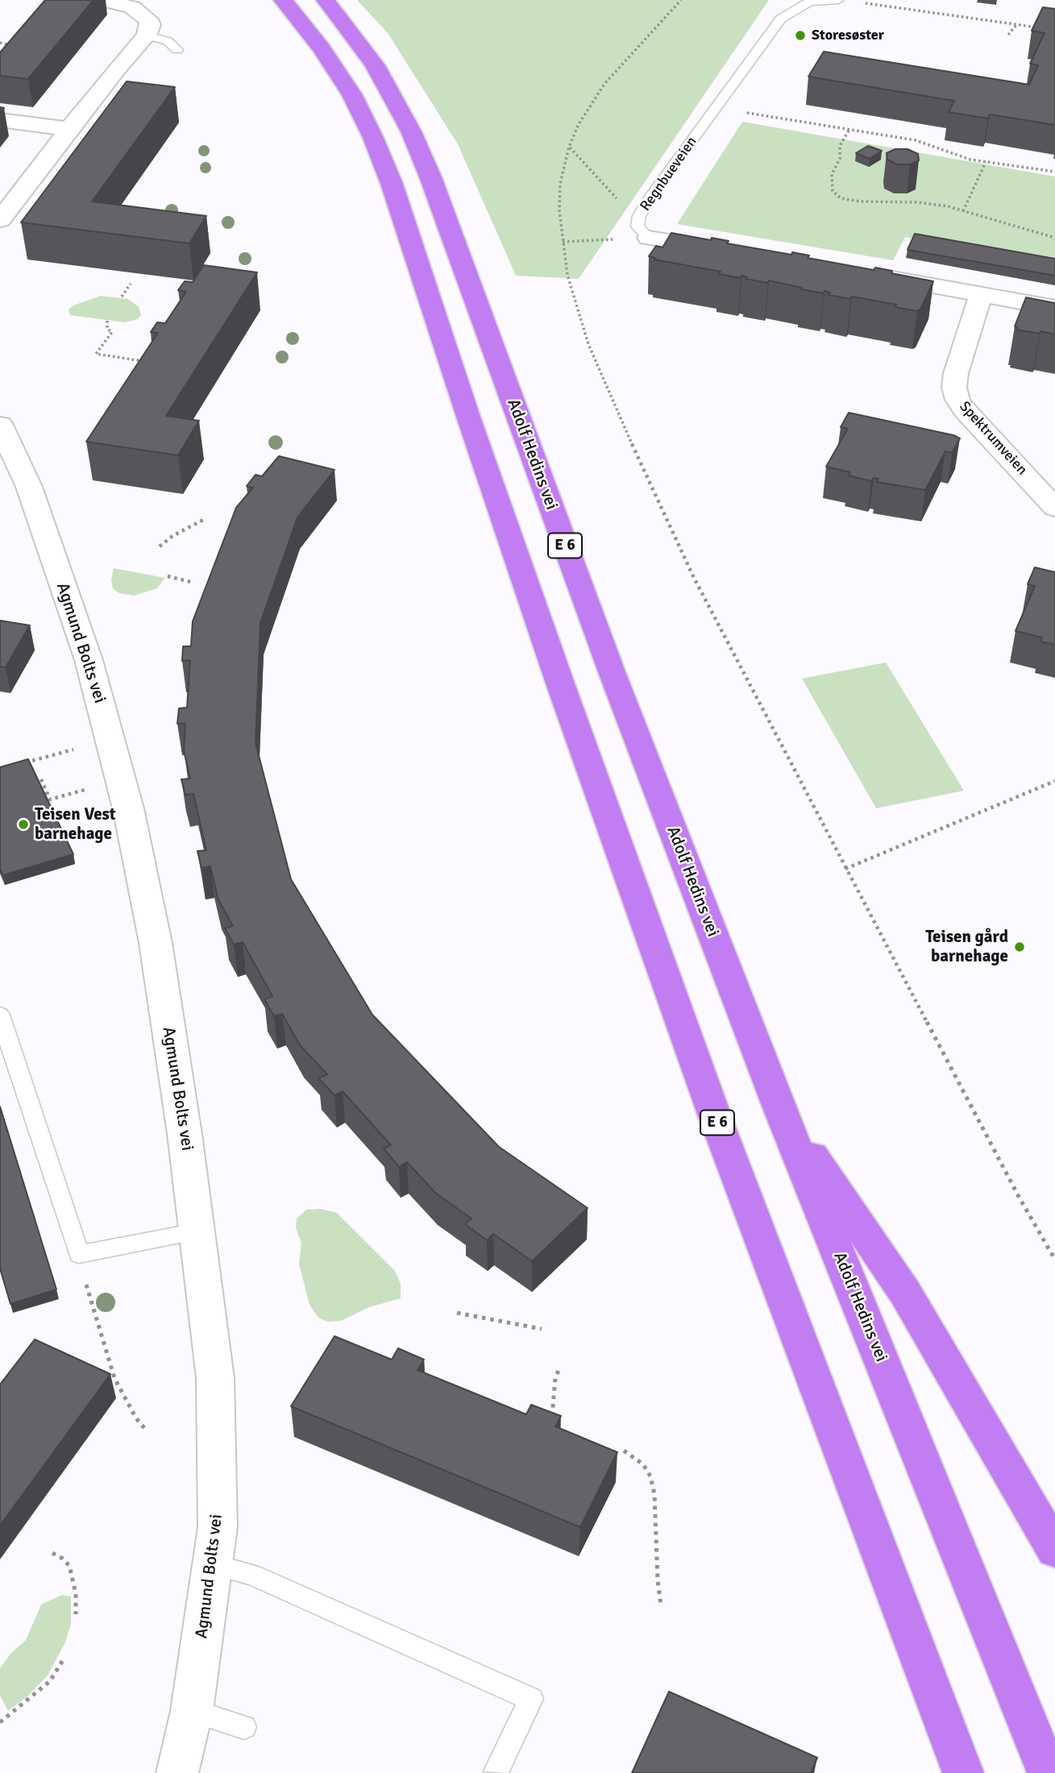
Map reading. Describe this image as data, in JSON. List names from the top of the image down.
{
  "streets": {
    "highway": ["Adolf Hedins vei", "E 6"],
    "street": ["Regnbueveien", "Spektrumveien", "Agmund Bolts vei"]
  },
  "crossings": [
    ["Adolf Hedins vei", "E 6"]
  ],
  "places": ["Storesøster", "Teisen Vest barnehage", "Teisen gård barnehage"]
}
